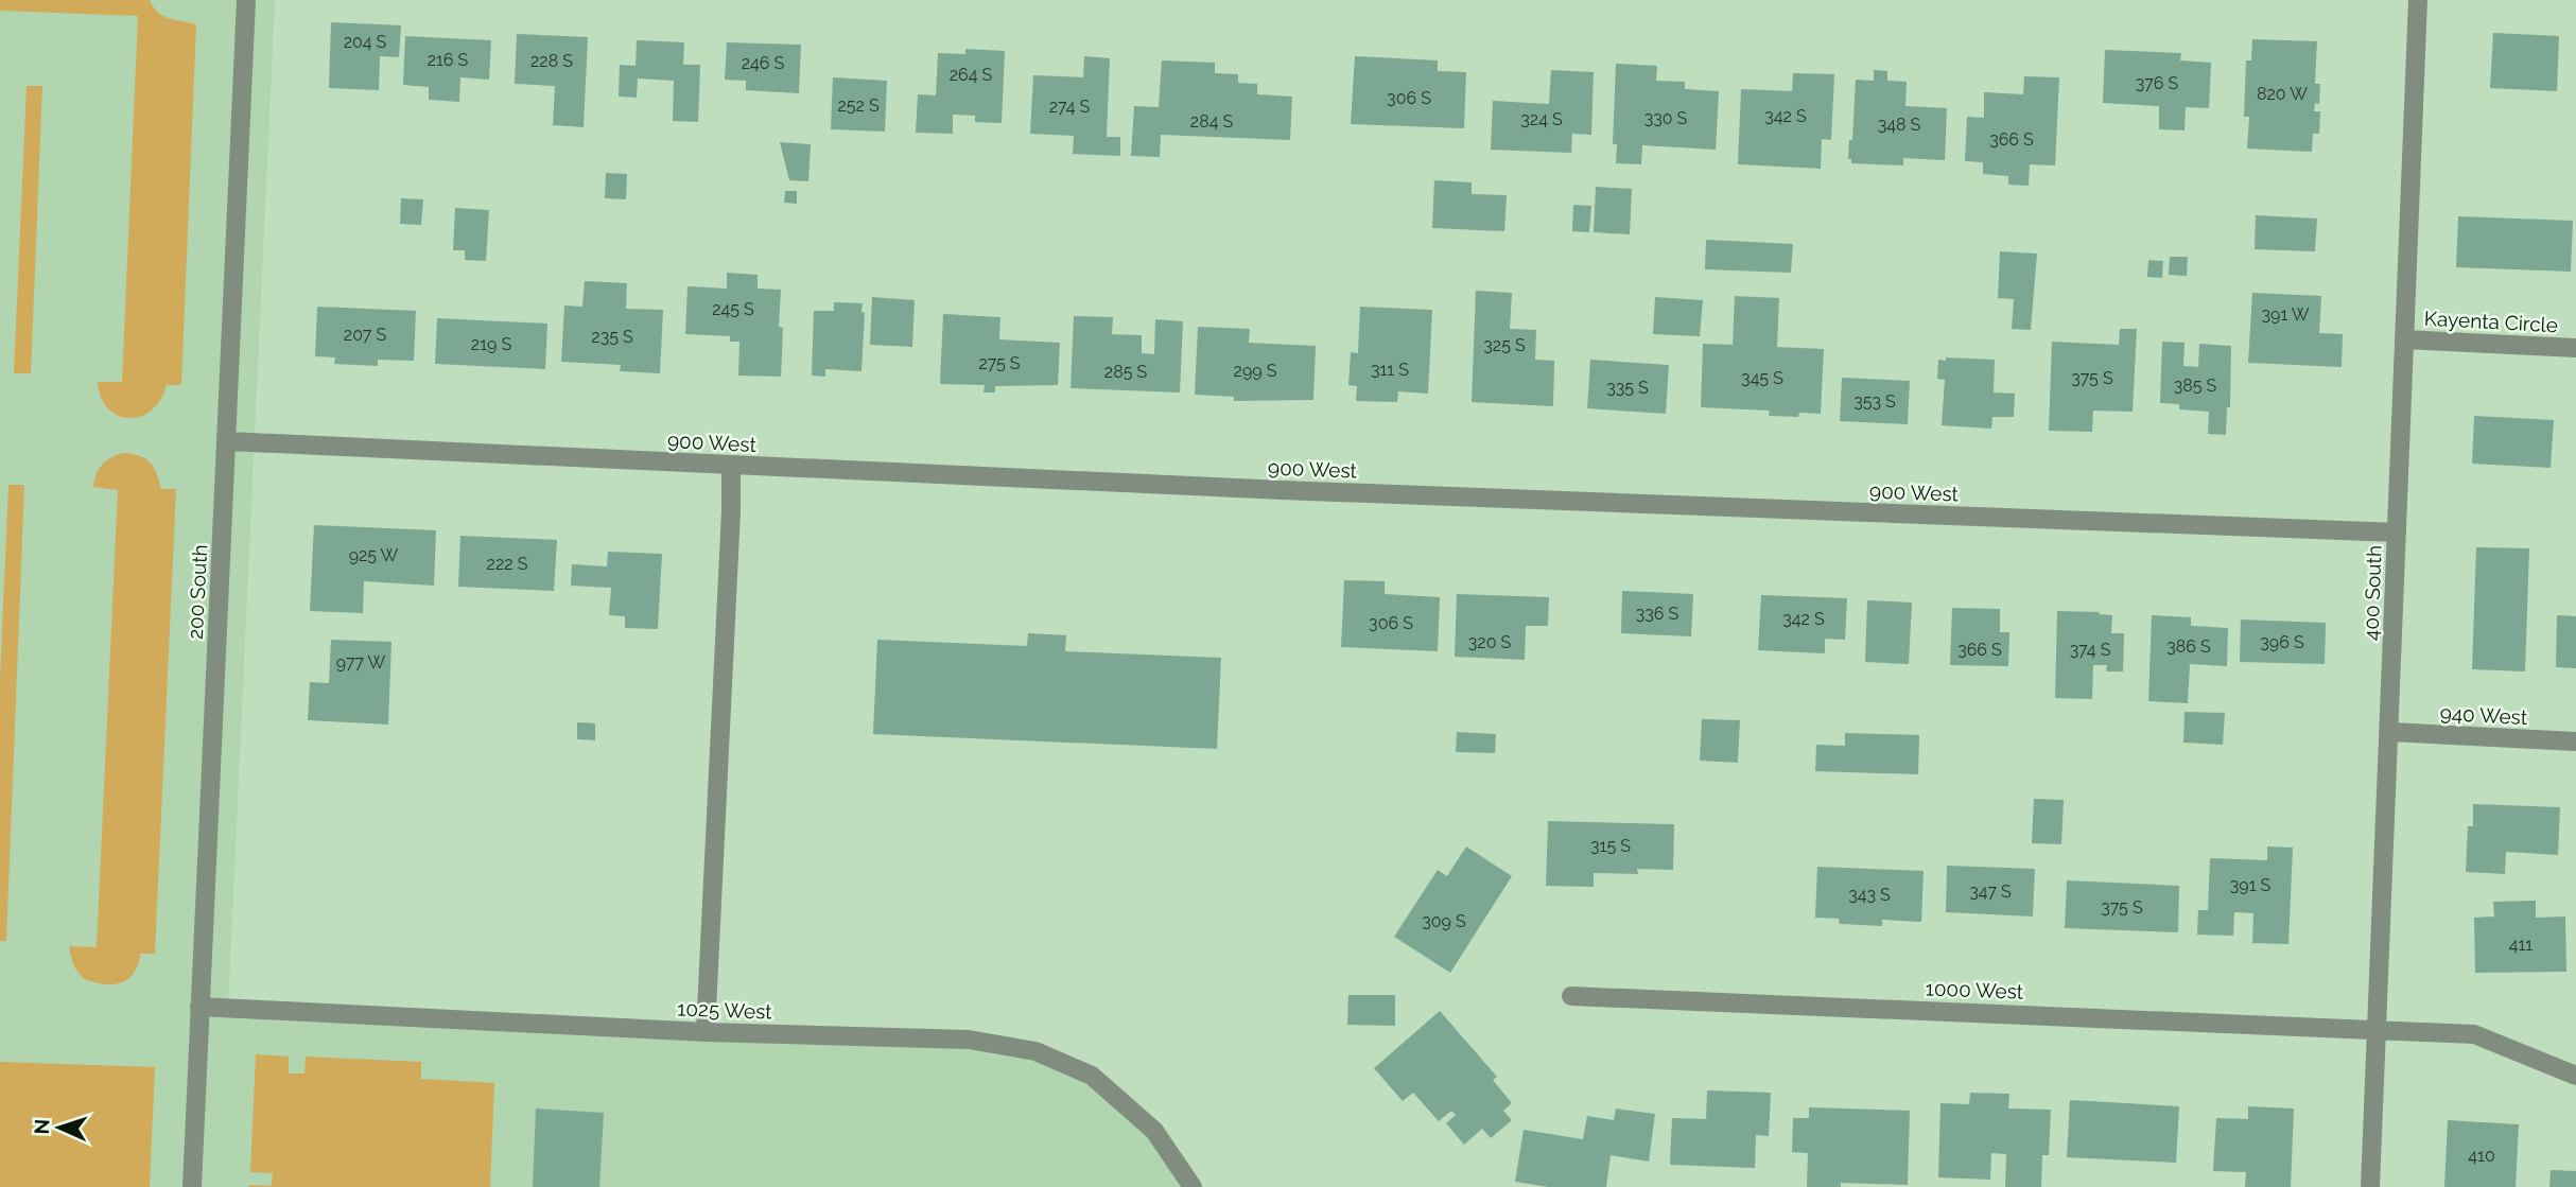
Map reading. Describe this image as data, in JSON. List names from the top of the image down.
{
  "streets": {
    "street": [
      "Kayenta Circle",
      "900 West",
      "200 South",
      "400 South",
      "940 West",
      "1000 West",
      "1025 West"
    ]
  },
  "crossings": [
    ["Kayenta Circle", "400 South"],
    ["900 West", "200 South"],
    ["900 West", "400 South"],
    ["200 South", "1025 West"],
    ["400 South", "940 West"],
    ["400 South", "1000 West"]
  ],
  "house_numbers": [
    "204 S",
    "216 S",
    "228 S",
    "246 S",
    "264 S",
    "376 S",
    "820 W",
    "306 S",
    "252 S",
    "274 S",
    "342 S",
    "330 S",
    "324 S",
    "284 S",
    "348 S",
    "366 S",
    "245 S",
    "391 W",
    "207 S",
    "235 S",
    "219 S",
    "325 S",
    "275 S",
    "311 S",
    "299 S",
    "285 S",
    "345 S",
    "375 S",
    "385 S",
    "335 S",
    "353 S",
    "925 W",
    "222 S",
    "336 S",
    "342 S",
    "306 S",
    "320 S",
    "396 S",
    "386 S",
    "366 S",
    "374 S",
    "977 W",
    "315 S",
    "391 S",
    "347 S",
    "343 S",
    "375 S",
    "309 S",
    "411",
    "410"
  ],
  "north": "left"
}
